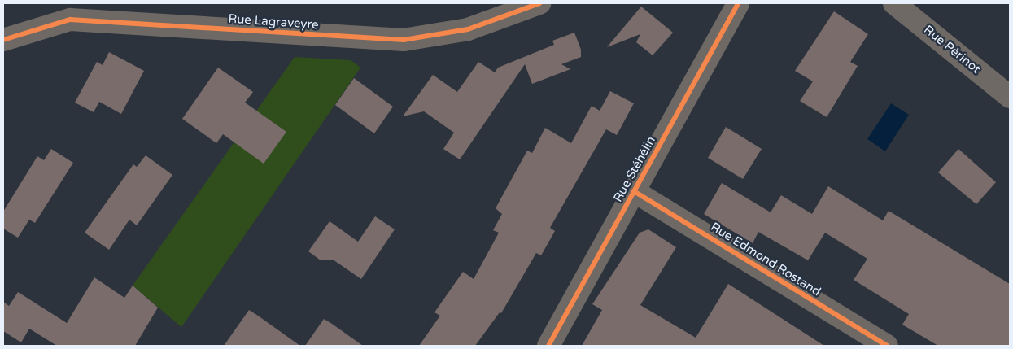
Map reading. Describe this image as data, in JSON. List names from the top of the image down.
{
  "streets": {
    "street": [
      "Rue Lagraveyre",
      "Rue Périnot",
      "Rue Stéhélin",
      "Rue Edmond Rostand"
    ]
  },
  "crossings": [
    ["Rue Stéhélin", "Rue Edmond Rostand"]
  ]
}
